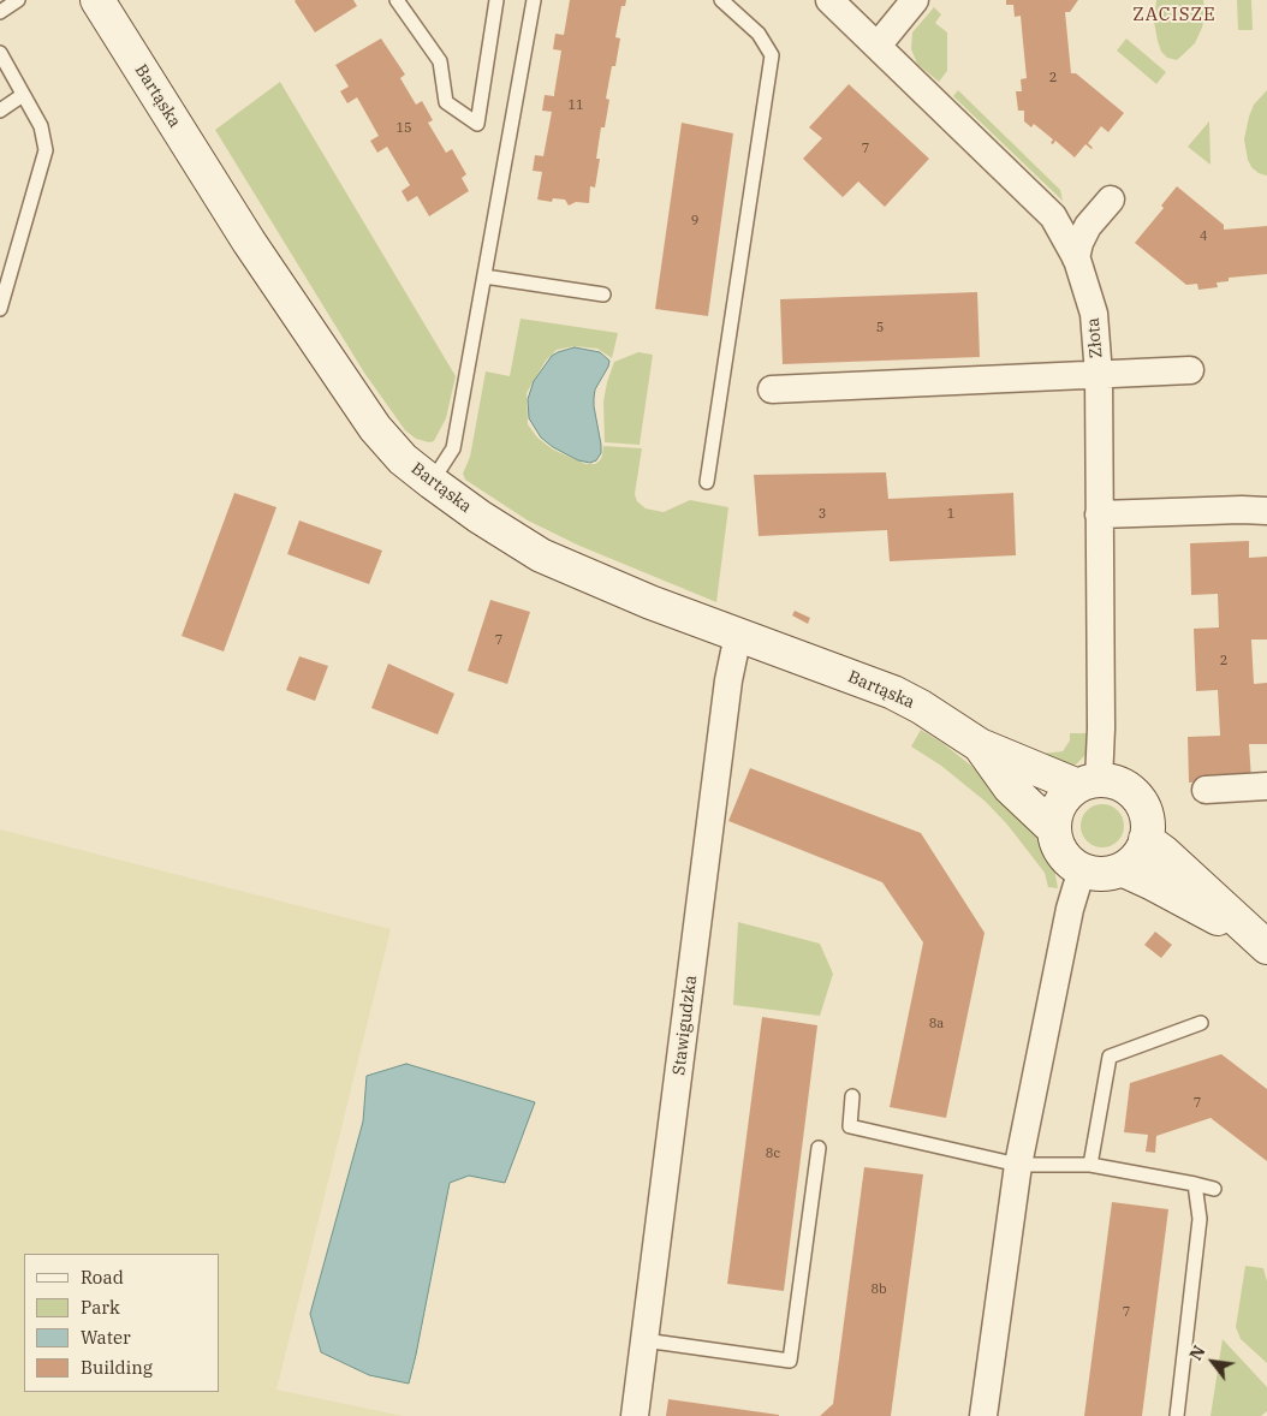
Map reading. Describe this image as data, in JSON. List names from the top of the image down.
{
  "streets": {
    "street": ["Bartąska", "Złota", "Stawigudzka"]
  },
  "crossings": [
    ["Bartąska", "Złota"],
    ["Bartąska", "Stawigudzka"]
  ],
  "districts": ["ZACISZE"],
  "house_numbers": [
    "2",
    "11",
    "15",
    "7",
    "9",
    "4",
    "5",
    "3",
    "1",
    "7",
    "2",
    "8a",
    "7",
    "8c",
    "8b",
    "7"
  ],
  "legend": [
    "Road",
    "Park",
    "Water",
    "Building"
  ],
  "north": "top left"
}
